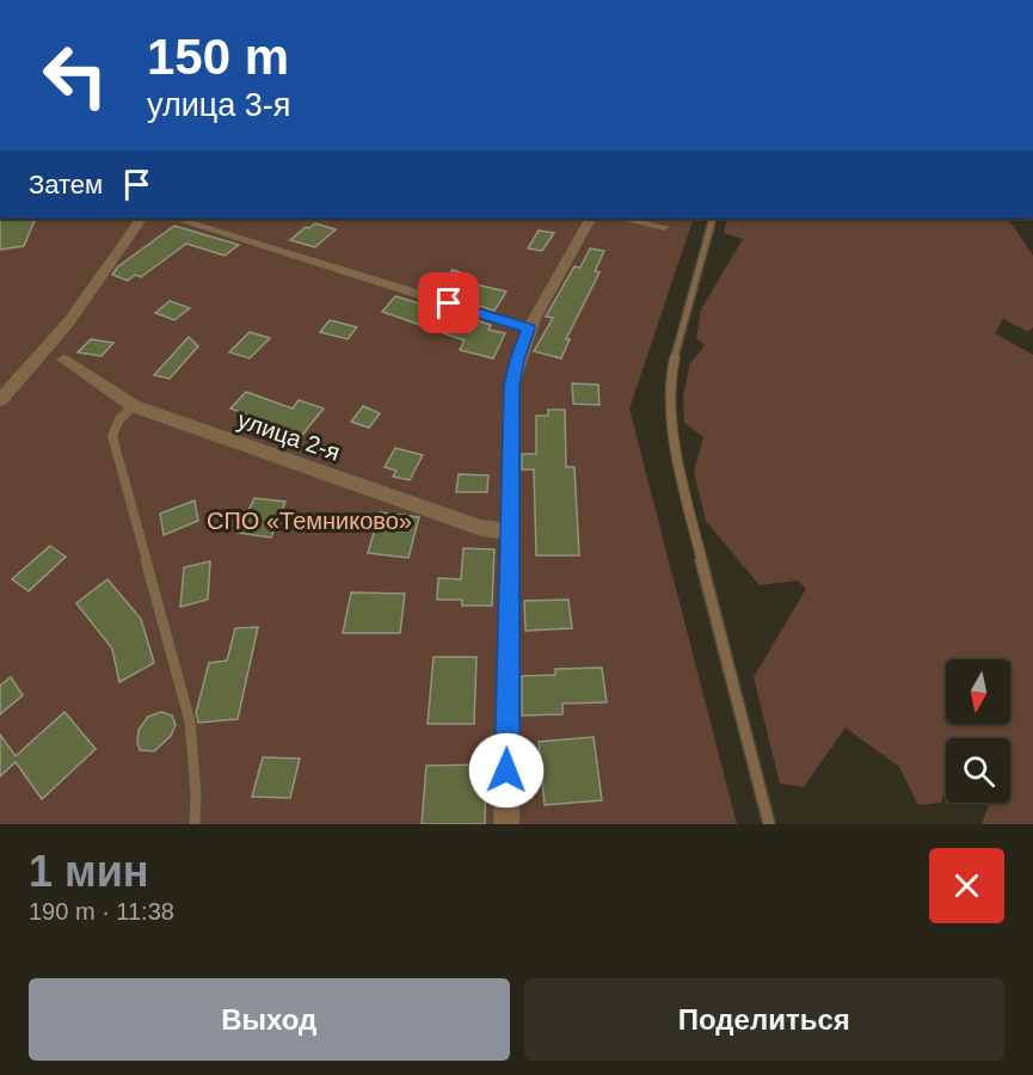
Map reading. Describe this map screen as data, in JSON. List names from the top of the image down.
{
  "streets": {
    "street": ["улица 2-я"]
  },
  "parks": ["СПО «Темниково»"],
  "north": "bottom",
  "page": {
    "turn": ["150 m", "улица 3-я"],
    "then": "Затем",
    "heading": ["1 мин", "190 m · 11:38"],
    "buttons": ["Выход", "Поделиться"]
  }
}
